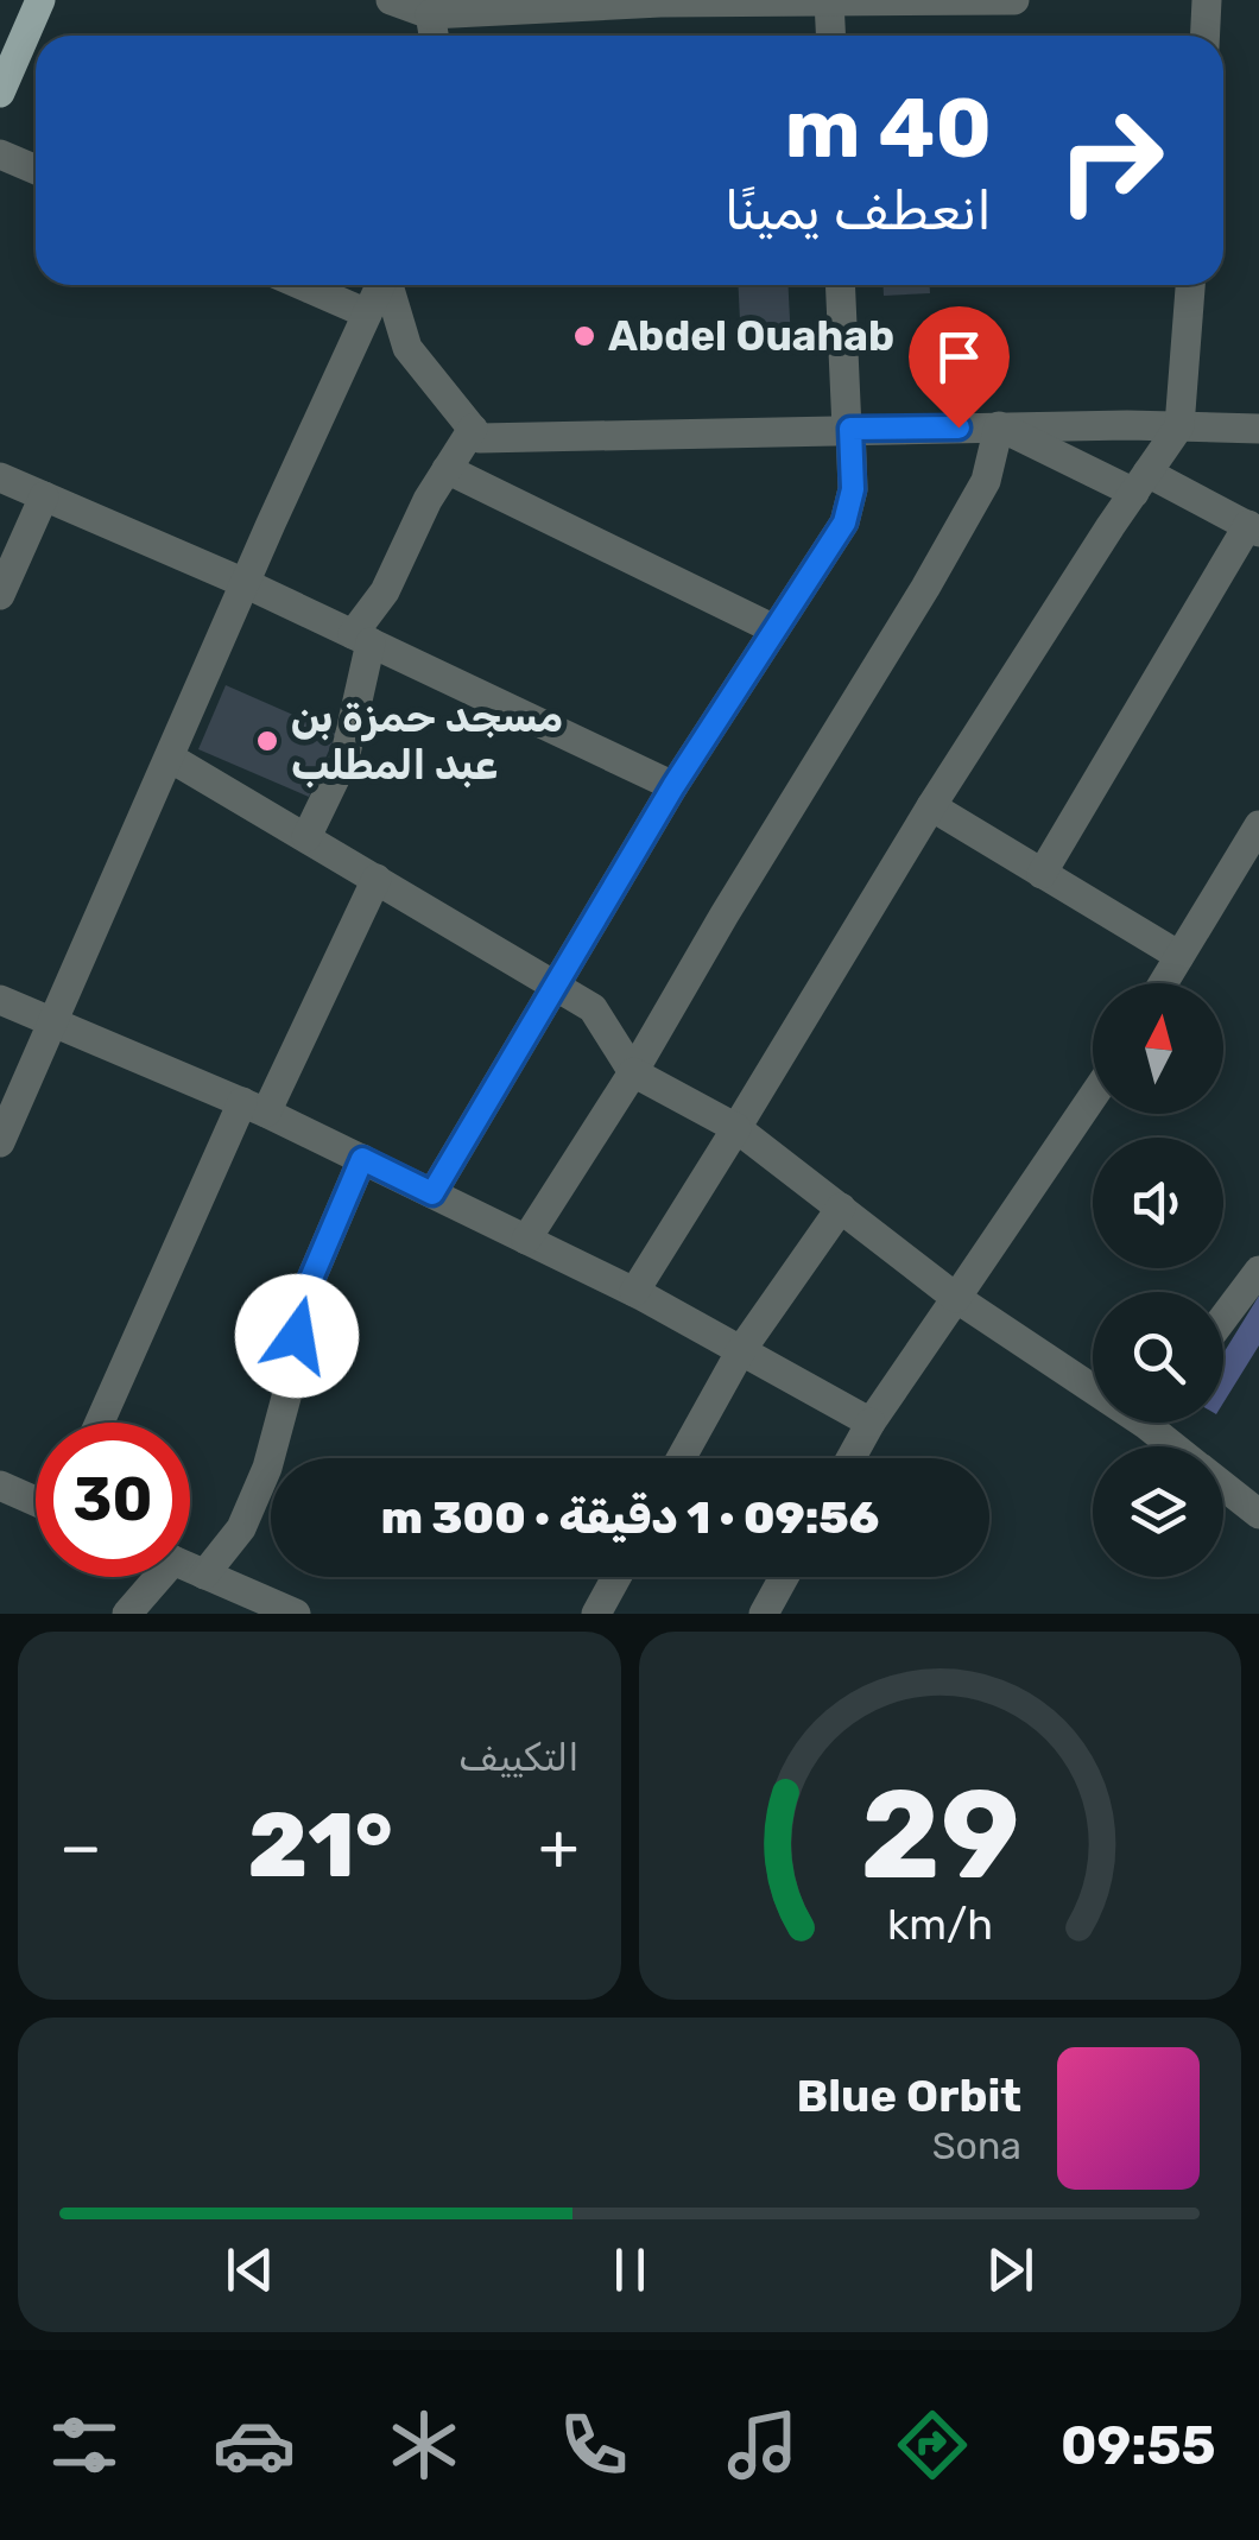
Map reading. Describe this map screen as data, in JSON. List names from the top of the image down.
{
  "places": ["Abdel Ouahab", "مسجد حمزة بن عبد المطلب"],
  "north": "top",
  "page": {
    "turn": ["40 m", "انعطف يمينًا"],
    "limit": "30",
    "trip": "09:56 · 1 دقيقة · 300 m",
    "tile": "التكييف",
    "heat": ["−", "21°", "+"],
    "song": ["Blue Orbit", "Sona"],
    "tabs": "09:55",
    "gauge": ["29", "km/h"]
  }
}
